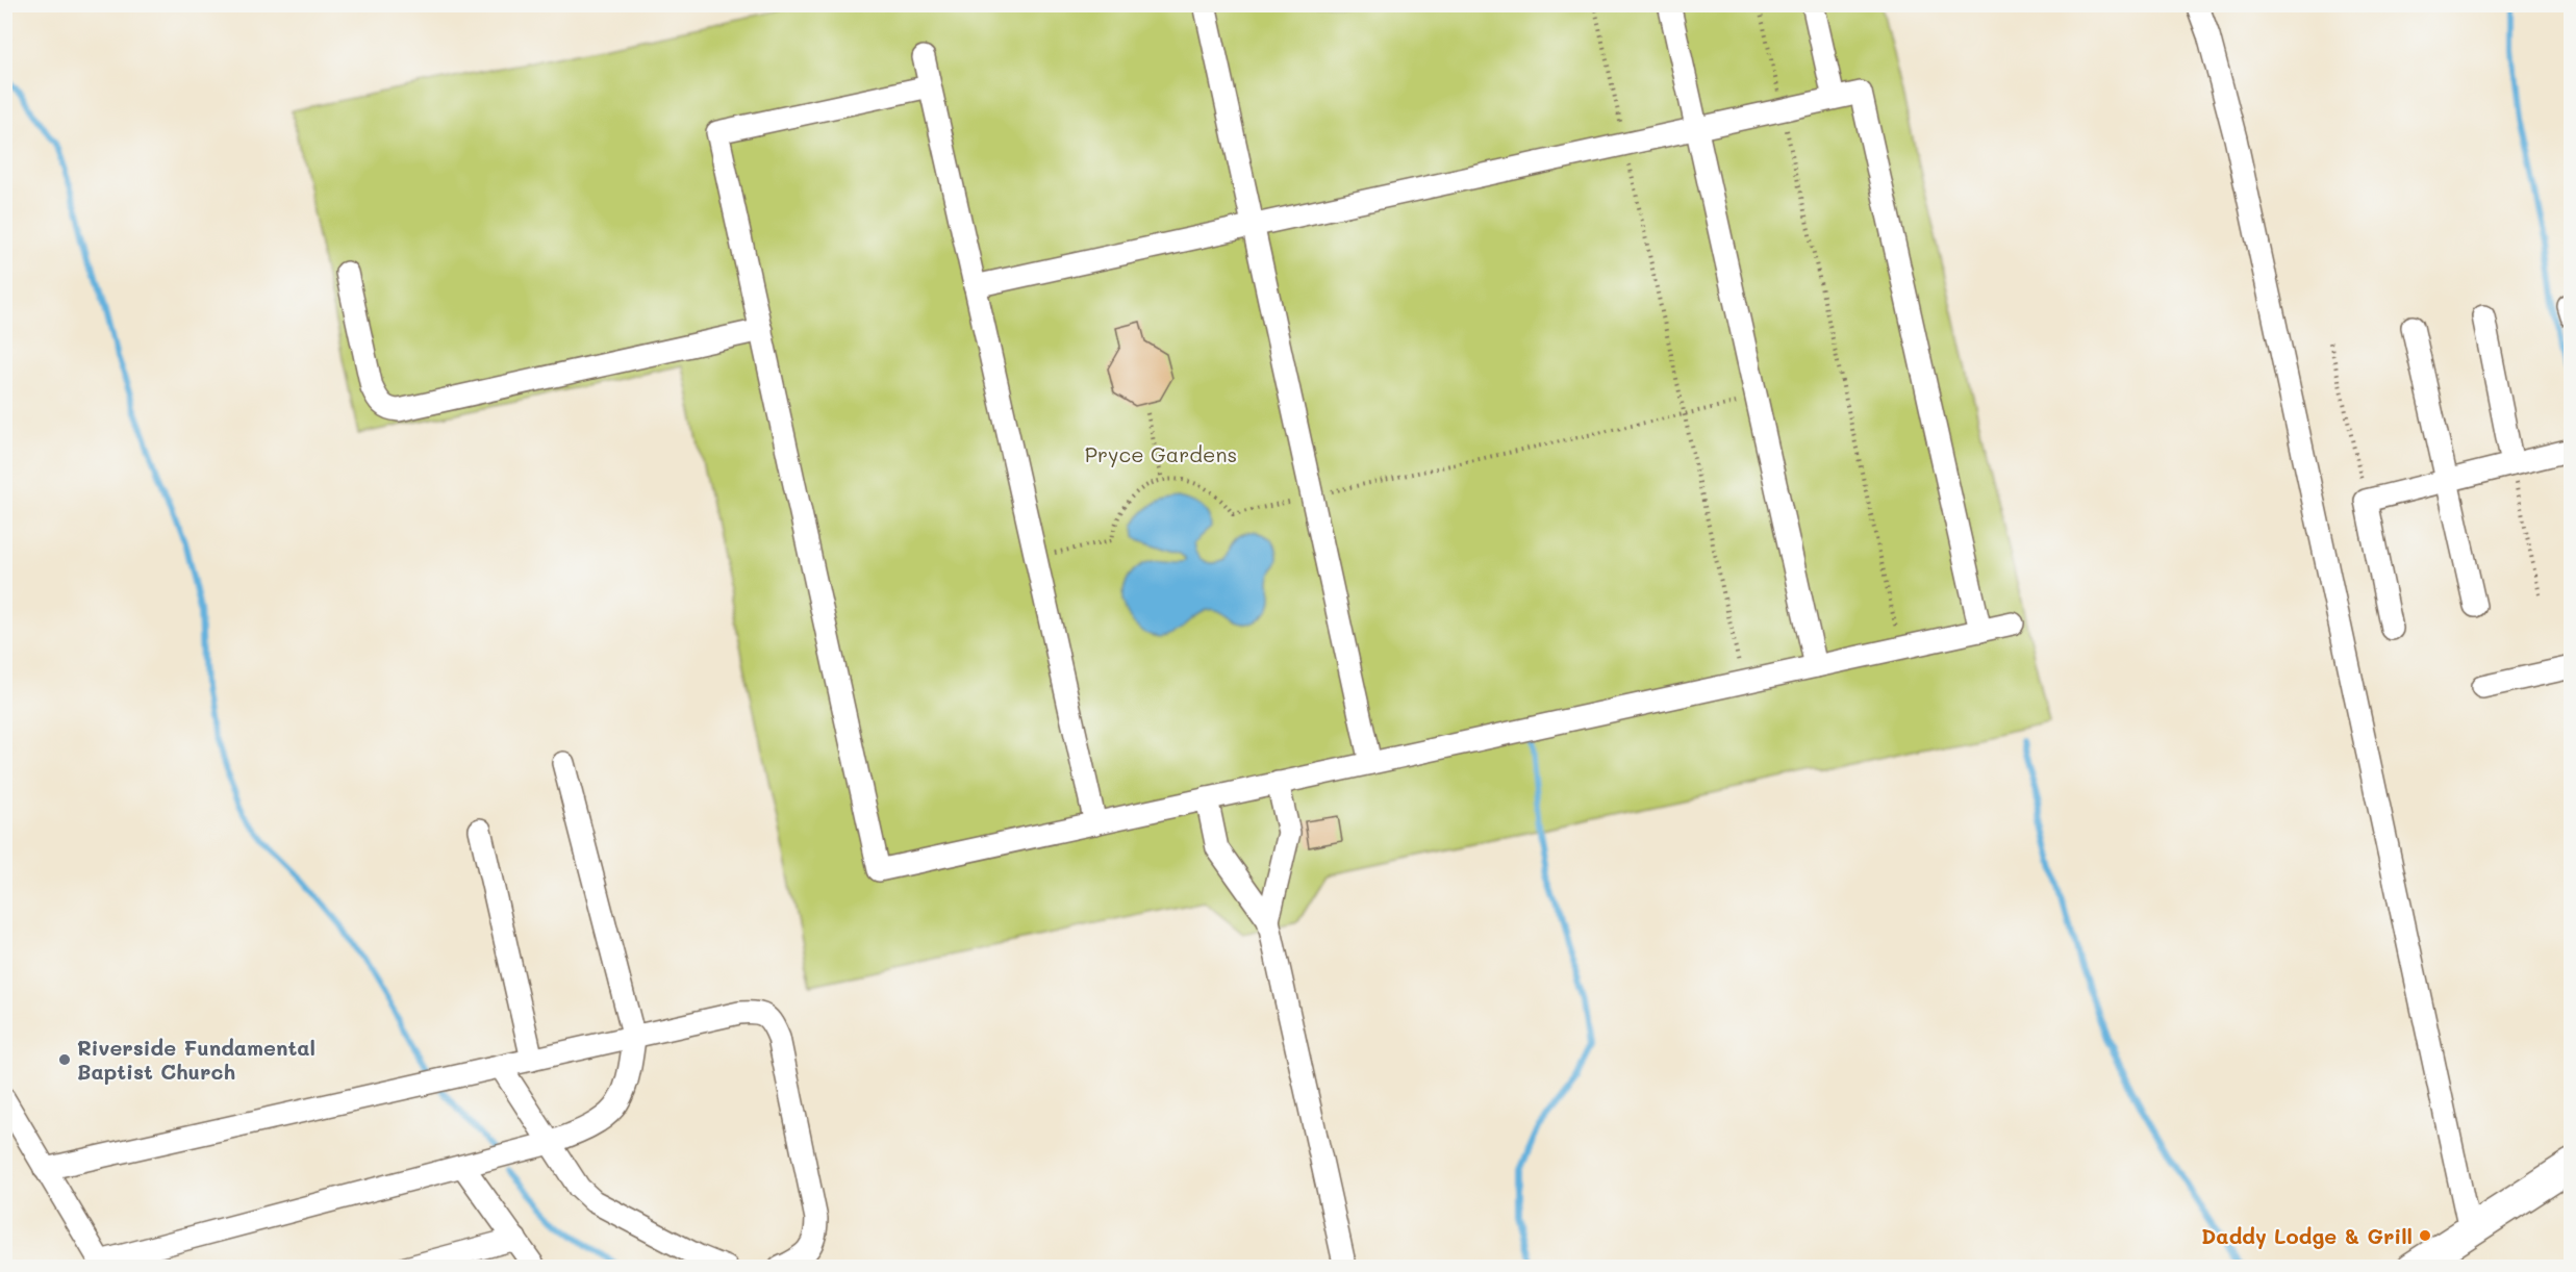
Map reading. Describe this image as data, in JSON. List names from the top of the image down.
{
  "parks": ["Pryce Gardens"],
  "places": ["Riverside Fundamental Baptist Church", "Daddy Lodge & Grill"]
}
